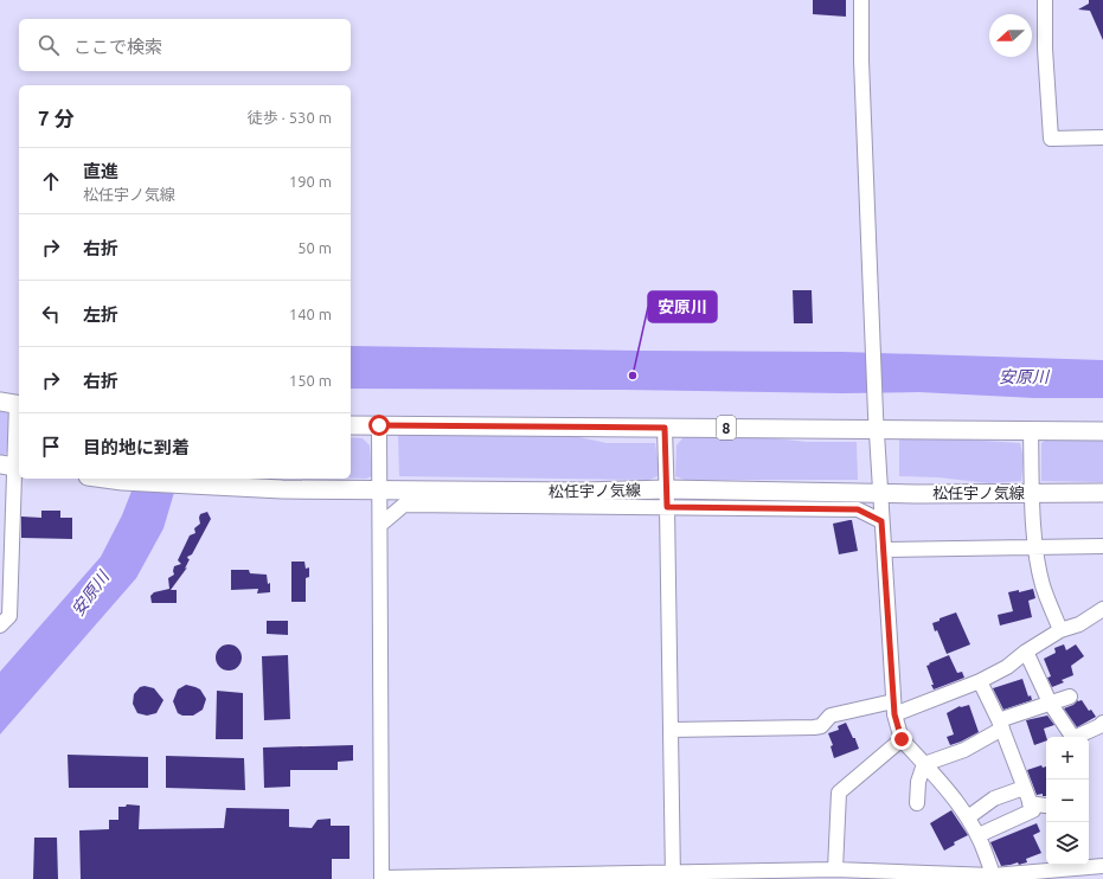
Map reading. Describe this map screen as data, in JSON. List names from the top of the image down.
{
  "streets": {
    "main road": ["8", "松任宇ノ気線"]
  },
  "water": ["安原川"],
  "places": ["安原川"],
  "north": "left",
  "page": {
    "search": "ここで検索",
    "heading": ["7 分", "徒歩 · 530 m"],
    "list": [
      ["直進", "松任宇ノ気線", "190 m"],
      ["右折", "50 m"],
      ["左折", "140 m"],
      ["右折", "150 m"],
      "目的地に到着"
    ],
    "map_buttons": ["+", "−"]
  }
}
